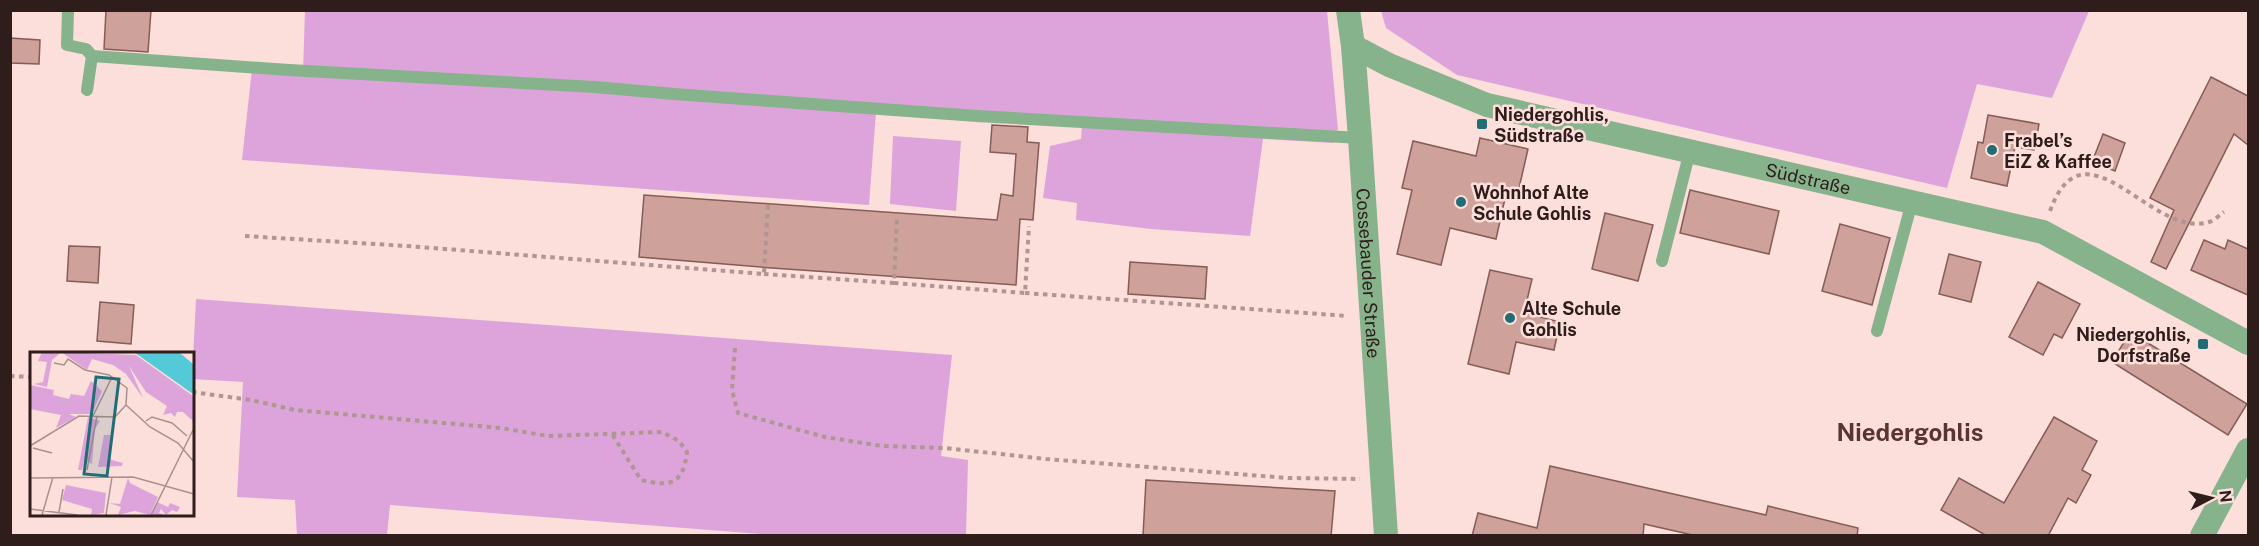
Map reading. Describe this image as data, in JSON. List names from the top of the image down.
{
  "streets": {
    "street": ["Südstraße", "Cossebauder Straße"]
  },
  "crossings": [
    ["Südstraße", "Cossebauder Straße"]
  ],
  "districts": ["Niedergohlis"],
  "places": {
    "transit": ["Niedergohlis, Südstraße", "Niedergohlis, Dorfstraße"],
    "other": ["Frabel’s EiZ & Kaffee", "Wohnhof Alte Schule Gohlis", "Alte Schule Gohlis"]
  },
  "north": "right"
}
